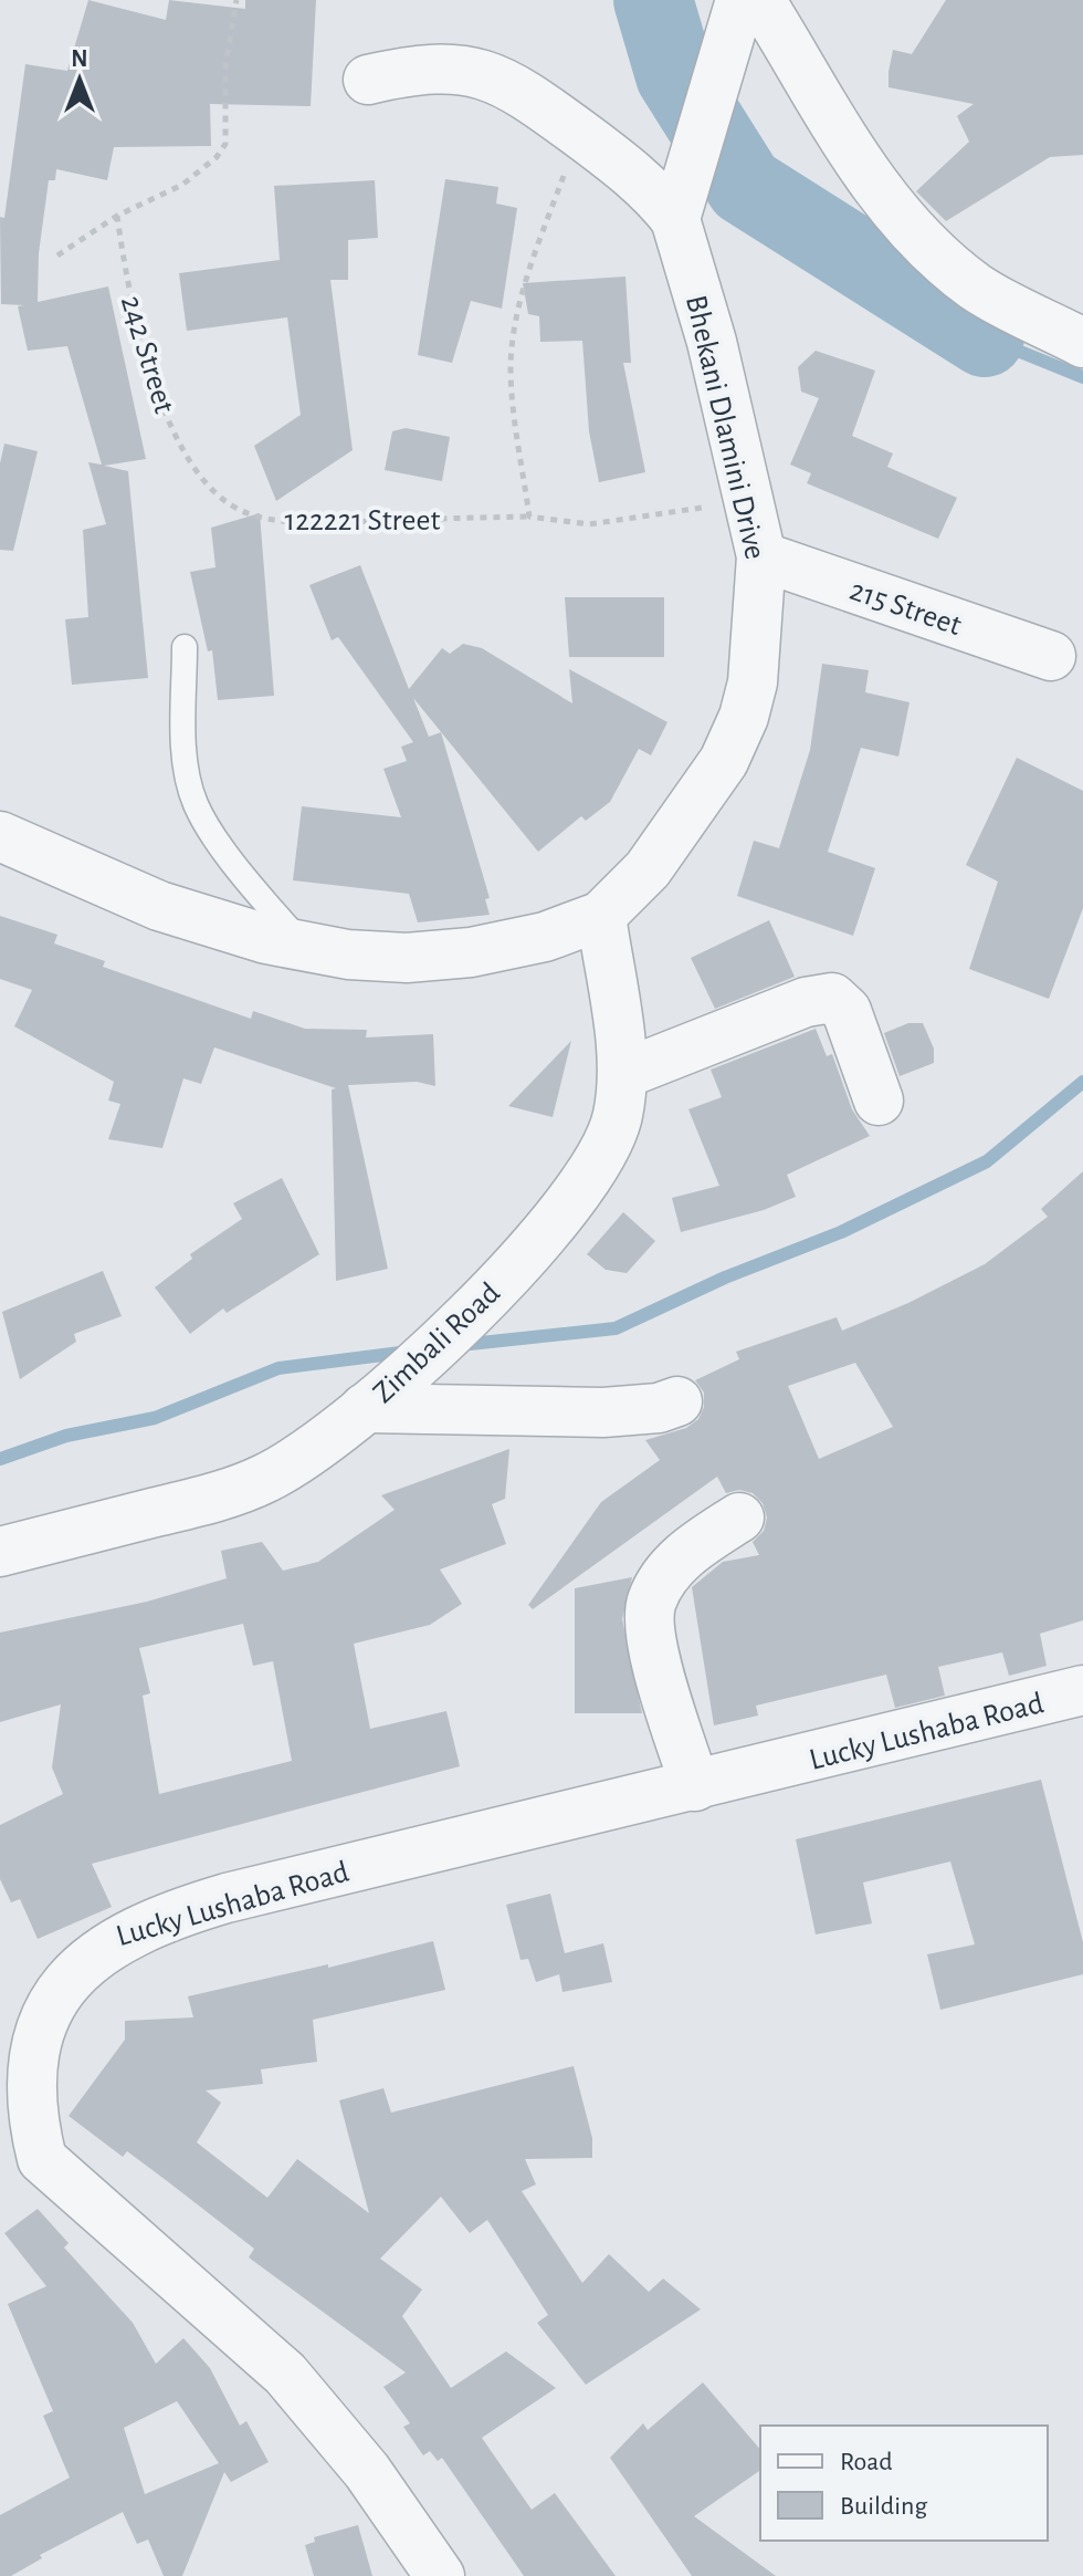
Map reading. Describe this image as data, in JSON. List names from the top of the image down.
{
  "streets": {
    "street": [
      "Bhekani Dlamini Drive",
      "215 Street",
      "Zimbali Road",
      "Lucky Lushaba Road"
    ],
    "path": ["242 Street", "122221 Street"]
  },
  "crossings": [
    ["242 Street", "122221 Street"],
    ["Bhekani Dlamini Drive", "122221 Street"],
    ["Bhekani Dlamini Drive", "215 Street"],
    ["Bhekani Dlamini Drive", "Zimbali Road"]
  ],
  "legend": ["Road", "Building"],
  "north": "top"
}
